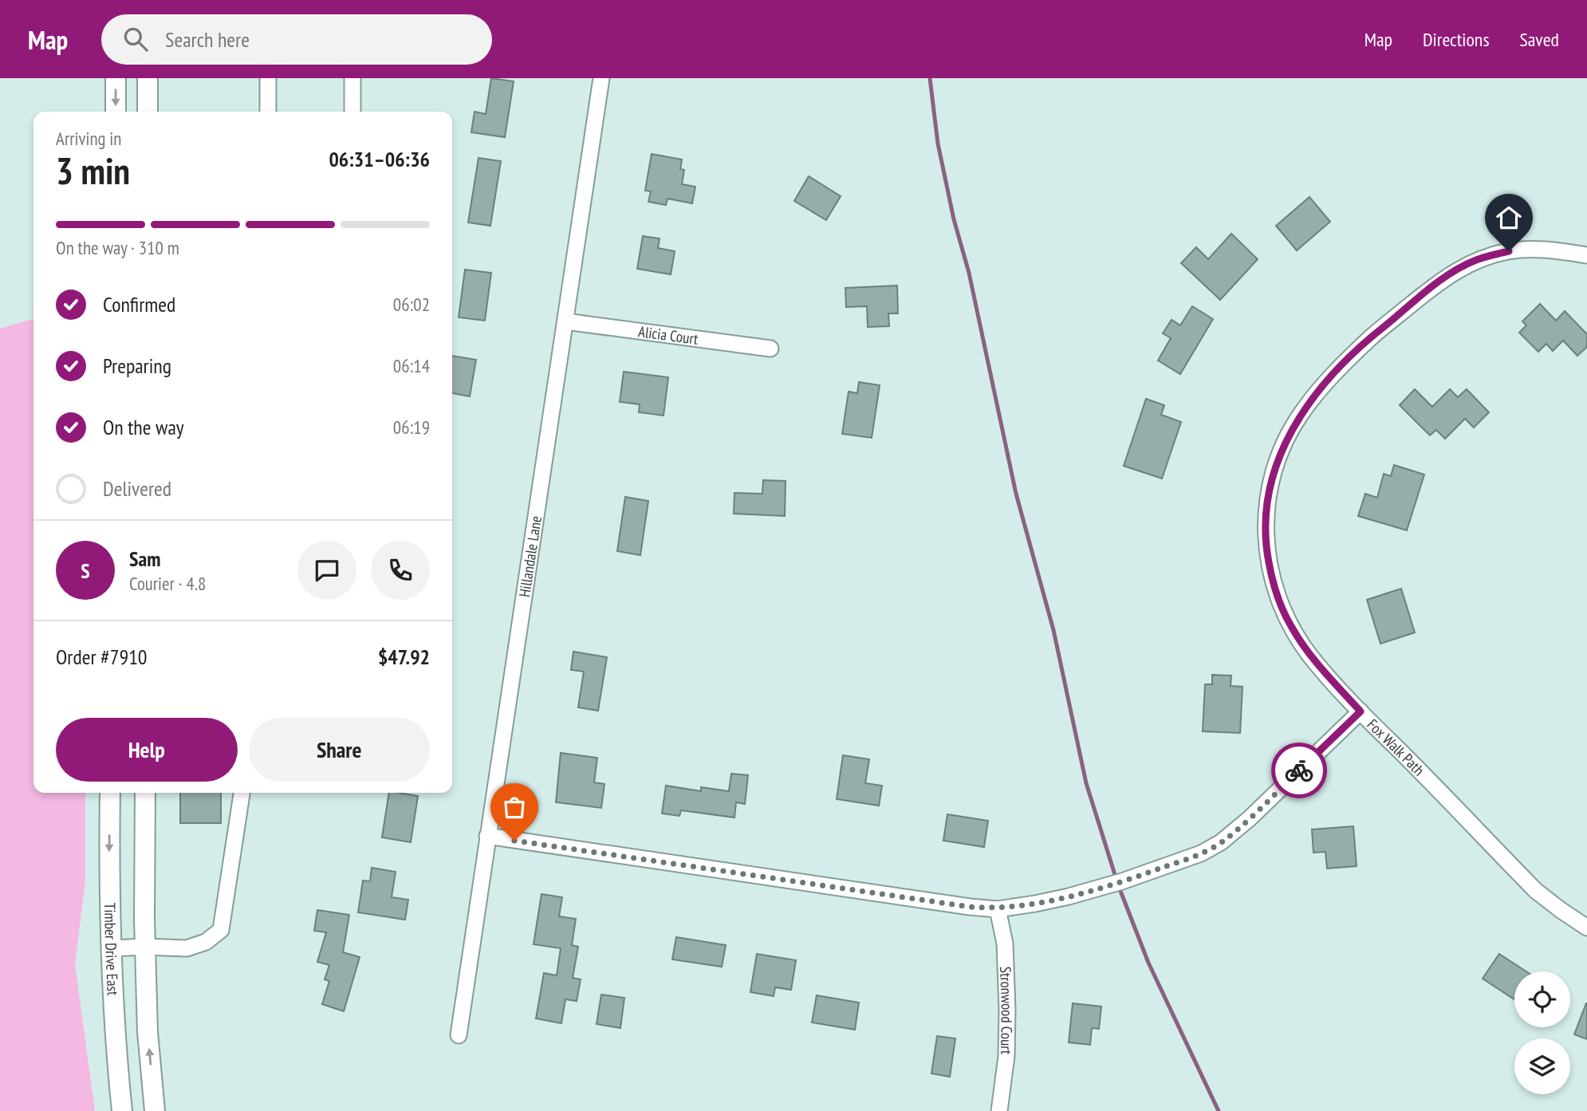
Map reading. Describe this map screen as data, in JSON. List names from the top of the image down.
{
  "streets": {
    "main road": ["Timber Drive East"],
    "street": [
      "Alicia Court",
      "Hillandale Lane",
      "Fox Walk Path",
      "Stronwood Court"
    ]
  },
  "crossings": [
    ["Alicia Court", "Hillandale Lane"]
  ],
  "page": {
    "header": "Map",
    "search": "Search here",
    "nav": ["Map", "Directions", "Saved"],
    "heading": ["3 min", "Arriving in", "06:31–06:36"],
    "panel": [
      "Sam",
      "Courier · 4.8",
      "Order #7910",
      "$47.92"
    ],
    "bar": "On the way · 310 m",
    "list": [
      ["Confirmed", "06:02"],
      ["Preparing", "06:14"],
      ["On the way", "06:19"],
      "Delivered"
    ],
    "round": "S",
    "buttons": ["Help", "Share"]
  }
}
